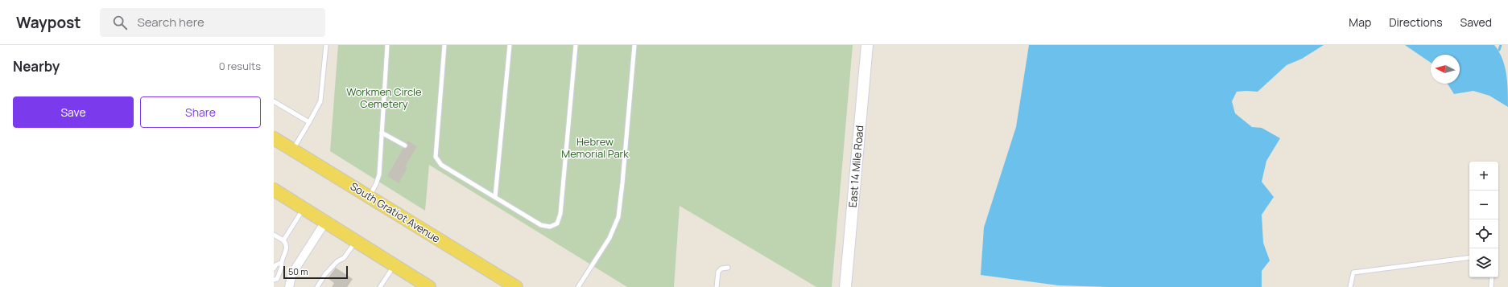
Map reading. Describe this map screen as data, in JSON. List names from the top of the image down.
{
  "streets": {
    "main road": ["East 14 Mile Road", "South Gratiot Avenue"]
  },
  "parks": ["Workmen Circle Cemetery", "Hebrew Memorial Park"],
  "scale_bar": "50 m",
  "north": "left",
  "page": {
    "header": "Waypost",
    "search": "Search here",
    "nav": ["Map", "Directions", "Saved"],
    "heading": ["Nearby", "0 results"],
    "buttons": ["Save", "Share"],
    "map_buttons": ["+", "−"],
    "scale": "50 m"
  }
}
